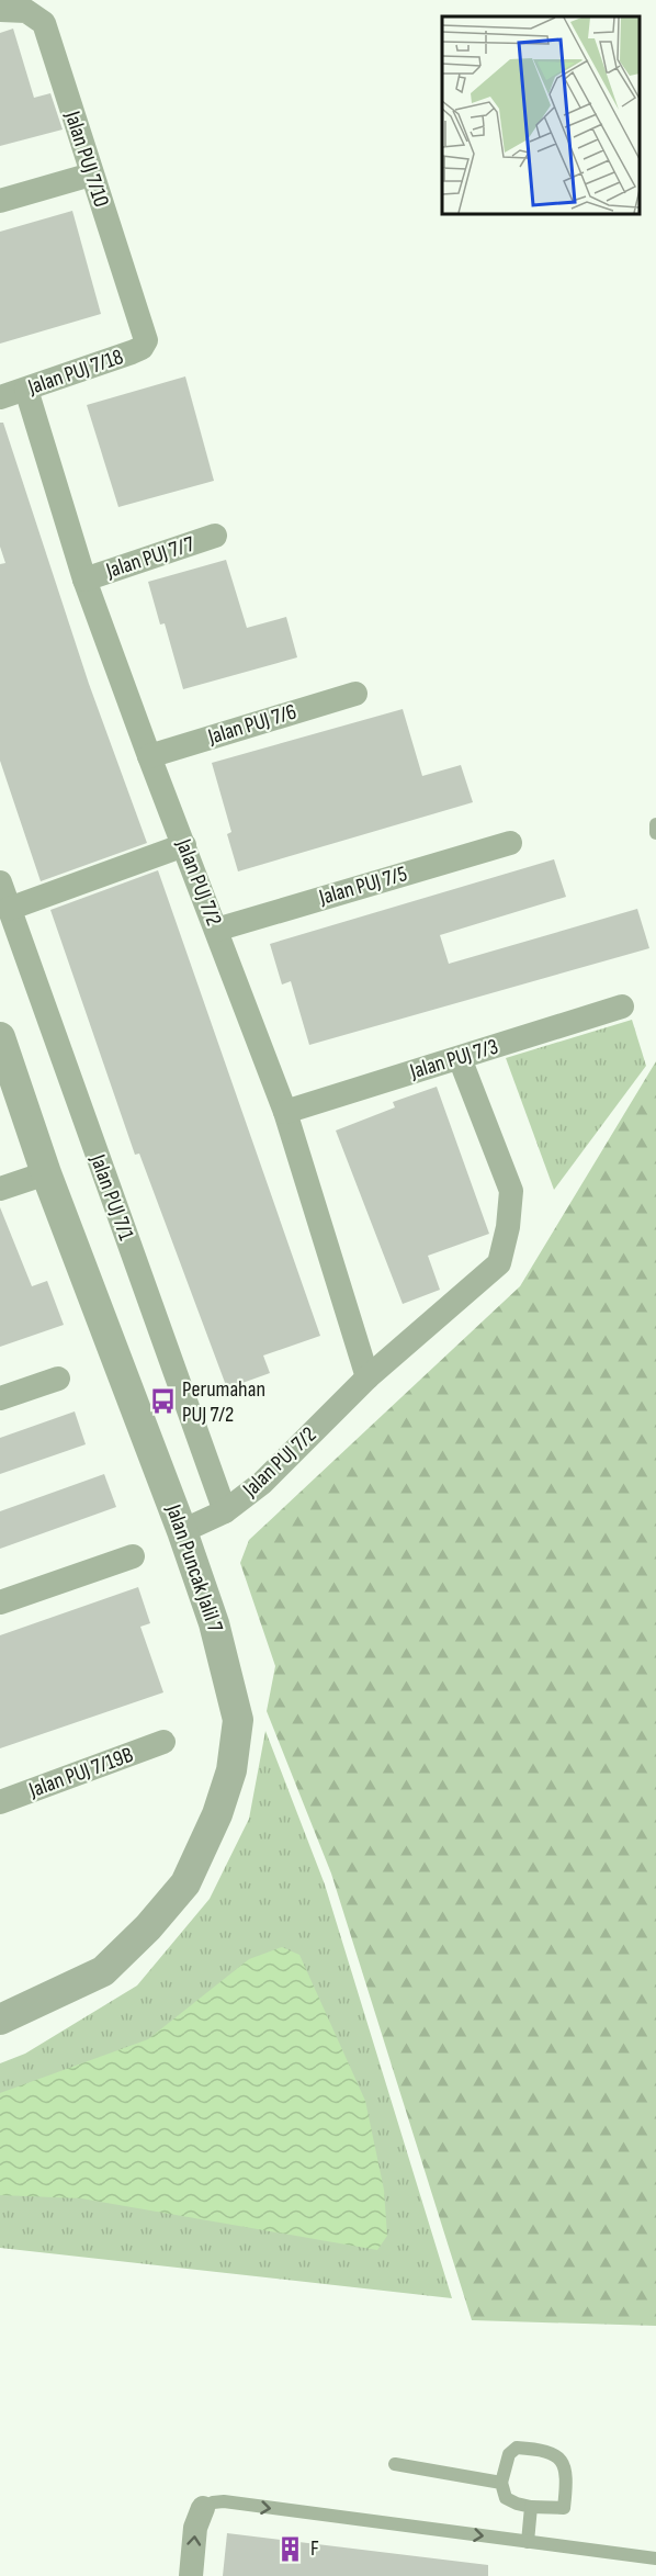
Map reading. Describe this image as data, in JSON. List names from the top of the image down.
{
  "streets": {
    "street": [
      "Jalan PUJ 7/10",
      "Jalan PUJ 7/18",
      "Jalan PUJ 7/7",
      "Jalan PUJ 7/6",
      "Jalan PUJ 7/2",
      "Jalan PUJ 7/5",
      "Jalan PUJ 7/3",
      "Jalan PUJ 7/1",
      "Jalan Puncak Jalil 7",
      "Jalan PUJ 7/19B"
    ]
  },
  "crossings": [
    ["Jalan PUJ 7/10", "Jalan PUJ 7/18"],
    ["Jalan PUJ 7/18", "Jalan PUJ 7/2"],
    ["Jalan PUJ 7/7", "Jalan PUJ 7/2"],
    ["Jalan PUJ 7/6", "Jalan PUJ 7/2"],
    ["Jalan PUJ 7/2", "Jalan PUJ 7/5"],
    ["Jalan PUJ 7/2", "Jalan PUJ 7/3"],
    ["Jalan PUJ 7/2", "Jalan PUJ 7/1"],
    ["Jalan PUJ 7/2", "Jalan Puncak Jalil 7"]
  ],
  "places": {
    "bus stop": ["Perumahan PUJ 7/2"],
    "building": ["F"]
  }
}
